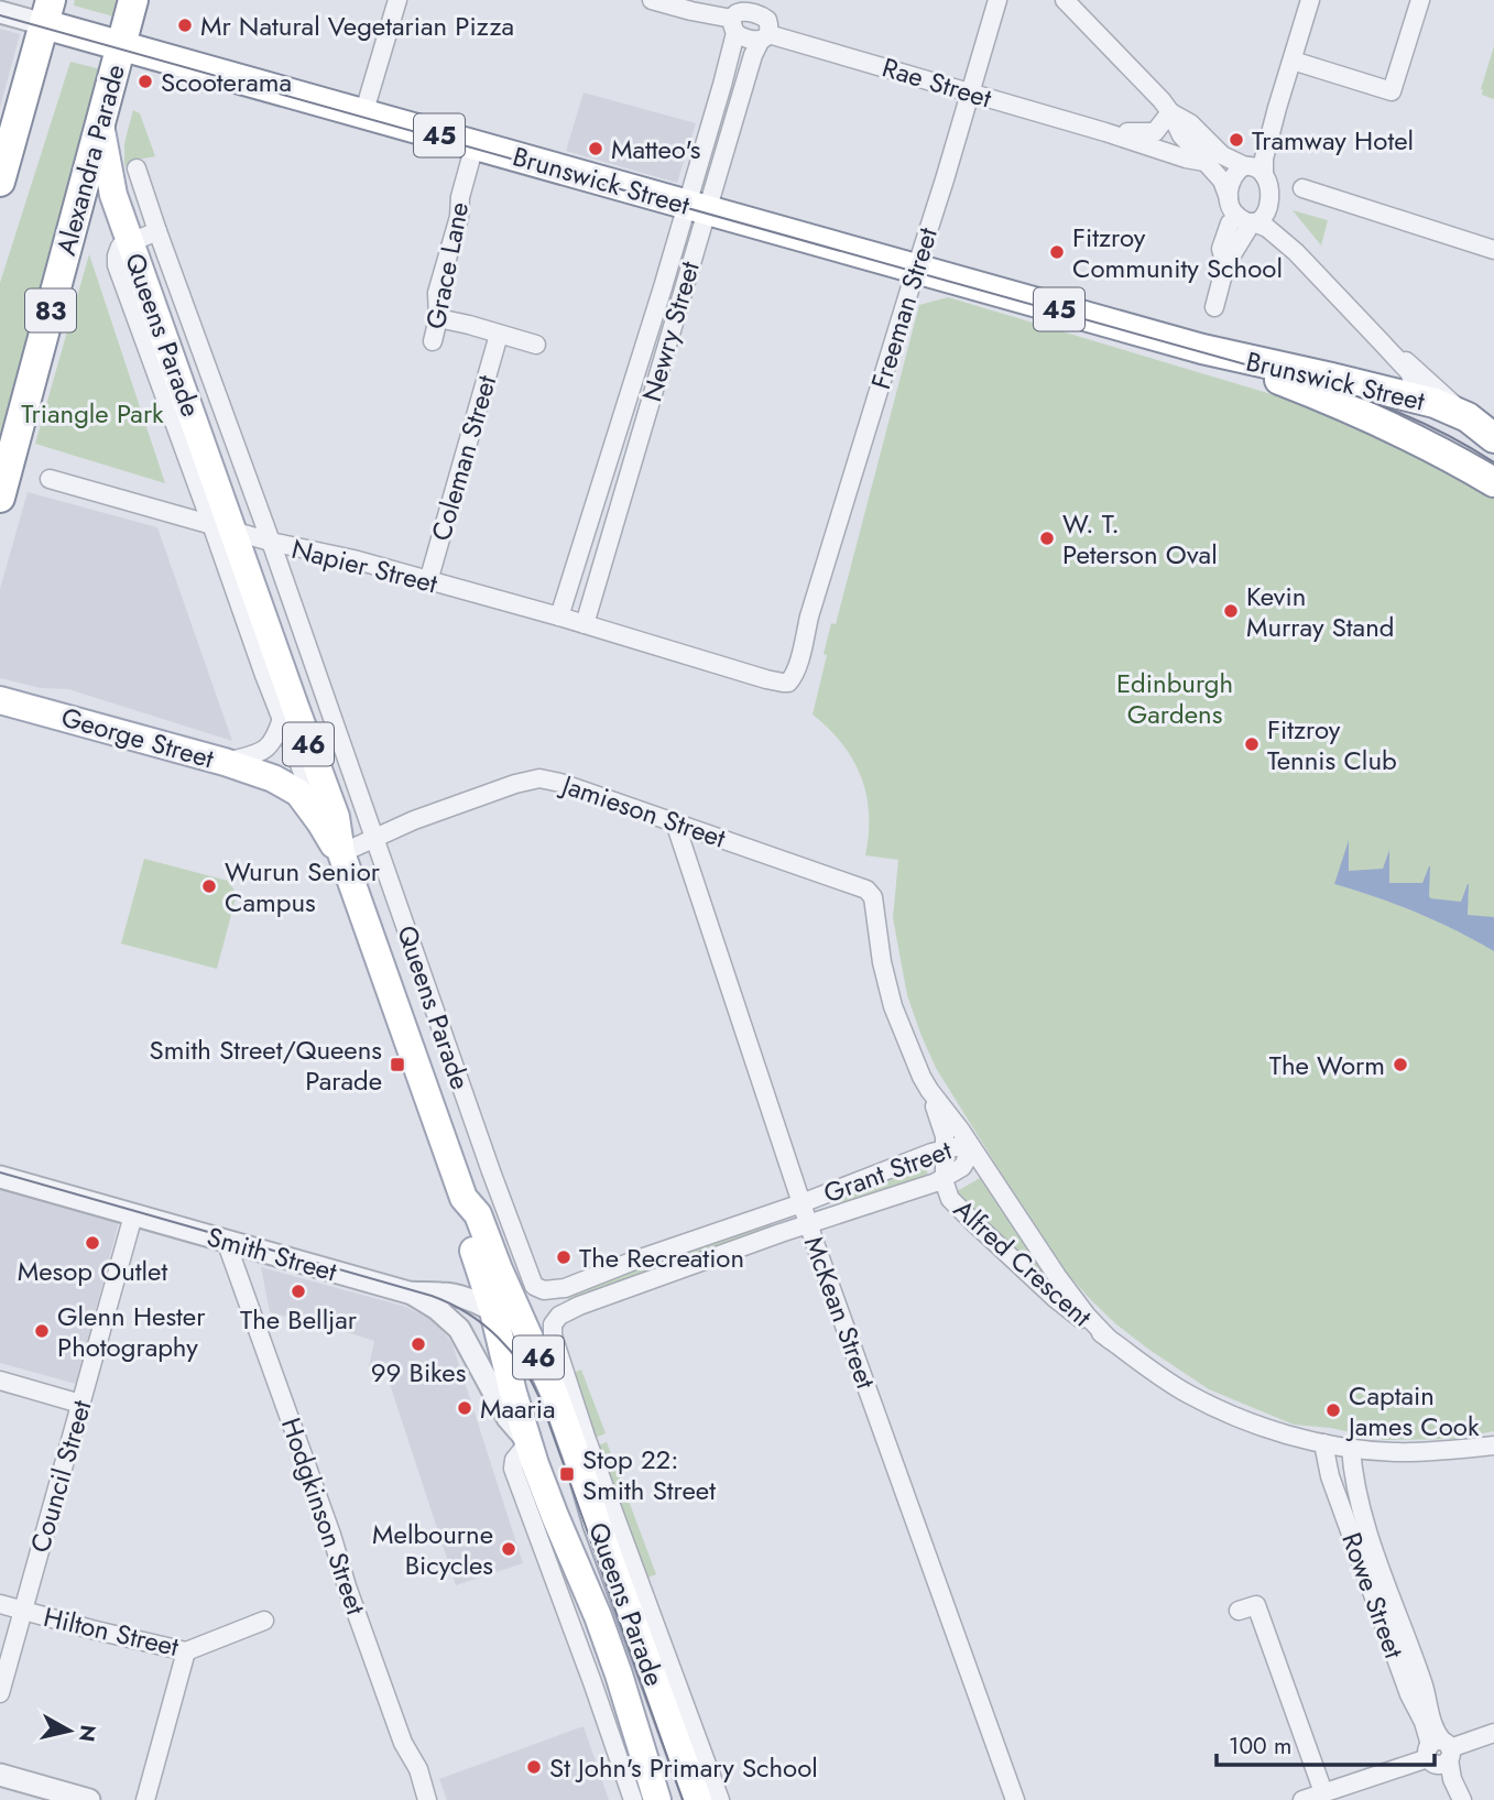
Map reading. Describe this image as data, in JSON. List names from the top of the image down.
{
  "streets": {
    "highway": [
      "45",
      "Alexandra Parade",
      "Brunswick Street",
      "83",
      "46"
    ],
    "main road": ["Queens Parade", "George Street"],
    "street": [
      "Rae Street",
      "Grace Lane",
      "Freeman Street",
      "Newry Street",
      "Coleman Street",
      "Napier Street",
      "Jamieson Street",
      "Grant Street",
      "Smith Street",
      "Alfred Crescent",
      "McKean Street",
      "Council Street",
      "Hodgkinson Street",
      "Rowe Street",
      "Hilton Street"
    ]
  },
  "crossings": [
    ["Rae Street", "Freeman Street"],
    ["Rae Street", "Newry Street"],
    ["45", "Brunswick Street"],
    ["Alexandra Parade", "Brunswick Street"],
    ["Alexandra Parade", "Queens Parade"],
    ["Brunswick Street", "Grace Lane"],
    ["Brunswick Street", "Freeman Street"],
    ["Brunswick Street", "Newry Street"],
    ["Freeman Street", "Napier Street"],
    ["Newry Street", "Napier Street"],
    ["Queens Parade", "Napier Street"],
    ["Queens Parade", "George Street"],
    ["Queens Parade", "Jamieson Street"],
    ["Queens Parade", "Grant Street"],
    ["Queens Parade", "Smith Street"],
    ["Coleman Street", "Napier Street"],
    ["Jamieson Street", "Alfred Crescent"],
    ["Jamieson Street", "McKean Street"],
    ["Grant Street", "Alfred Crescent"],
    ["Grant Street", "McKean Street"],
    ["Smith Street", "Council Street"],
    ["Smith Street", "Hodgkinson Street"],
    ["Alfred Crescent", "Rowe Street"],
    ["Council Street", "Hilton Street"]
  ],
  "parks": ["Triangle Park", "Edinburgh Gardens"],
  "places": {
    "other": [
      "Mr Natural Vegetarian Pizza",
      "Scooterama",
      "Tramway Hotel",
      "Matteo's",
      "Fitzroy Community School",
      "W. T. Peterson Oval",
      "Kevin Murray Stand",
      "Fitzroy Tennis Club",
      "Wurun Senior Campus",
      "The Worm",
      "Mesop Outlet",
      "The Recreation",
      "The Belljar",
      "Glenn Hester Photography",
      "99 Bikes",
      "Maaria",
      "Captain James Cook",
      "Melbourne Bicycles",
      "St John's Primary School"
    ],
    "transit": ["Smith Street/Queens Parade", "Stop 22: Smith Street"]
  },
  "scale_bar": "100 m",
  "north": "right"
}
